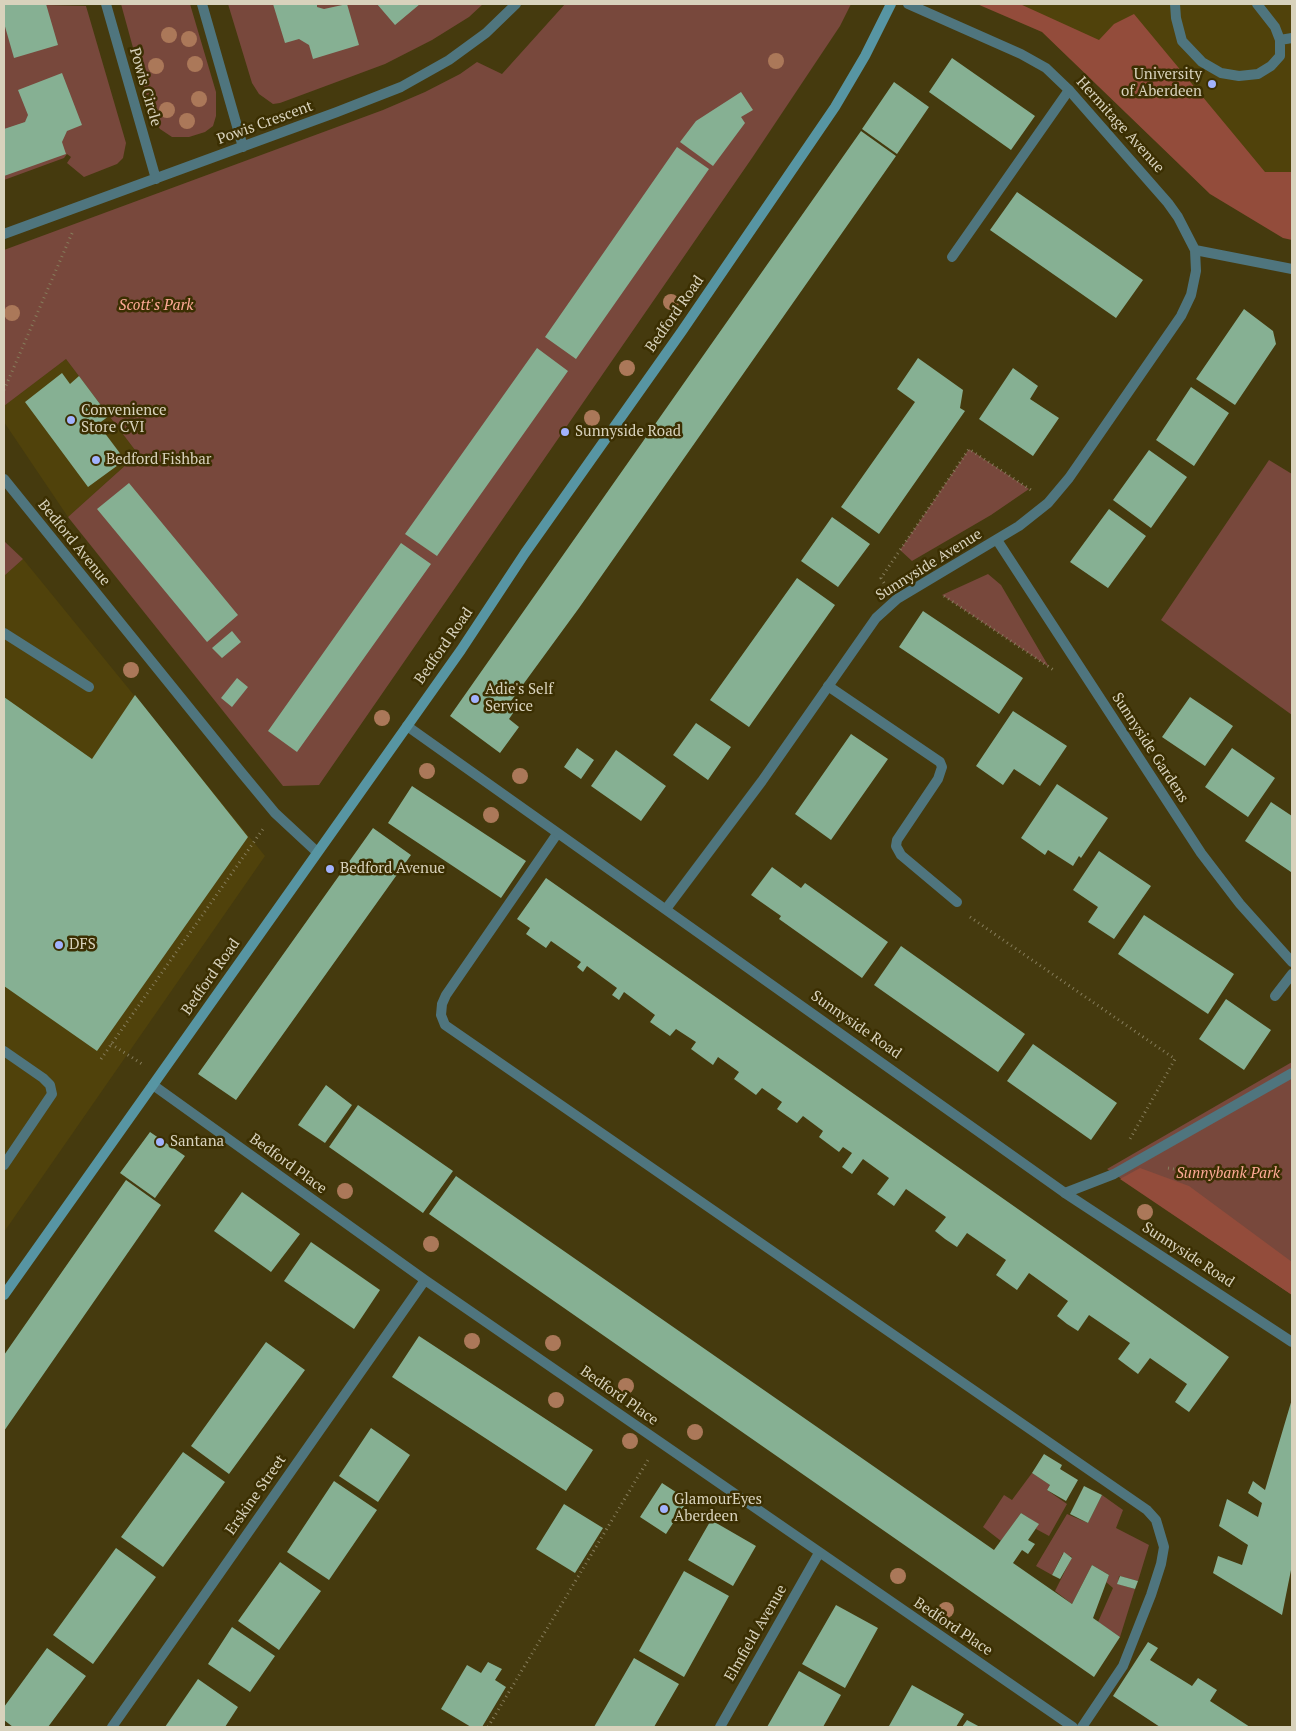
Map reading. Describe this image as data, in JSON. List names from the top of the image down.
{
  "streets": {
    "street": [
      "Powis Circle",
      "Powis Crescent",
      "Hermitage Avenue",
      "Bedford Road",
      "Bedford Avenue",
      "Sunnyside Avenue",
      "Sunnyside Gardens",
      "Sunnyside Road",
      "Bedford Place",
      "Erskine Street",
      "Elmfield Avenue"
    ]
  },
  "crossings": [
    ["Powis Circle", "Powis Crescent"],
    ["Hermitage Avenue", "Sunnyside Avenue"],
    ["Bedford Road", "Bedford Avenue"],
    ["Bedford Road", "Sunnyside Road"],
    ["Bedford Road", "Bedford Place"],
    ["Sunnyside Avenue", "Sunnyside Gardens"],
    ["Sunnyside Avenue", "Sunnyside Road"],
    ["Bedford Place", "Erskine Street"],
    ["Bedford Place", "Elmfield Avenue"]
  ],
  "parks": ["Scott's Park", "Sunnybank Park"],
  "places": [
    "University of Aberdeen",
    "Convenience Store CVI",
    "Sunnyside Road",
    "Bedford Fishbar",
    "Adie's Self Service",
    "Bedford Avenue",
    "DFS",
    "Santana",
    "GlamourEyes Aberdeen"
  ]
}
